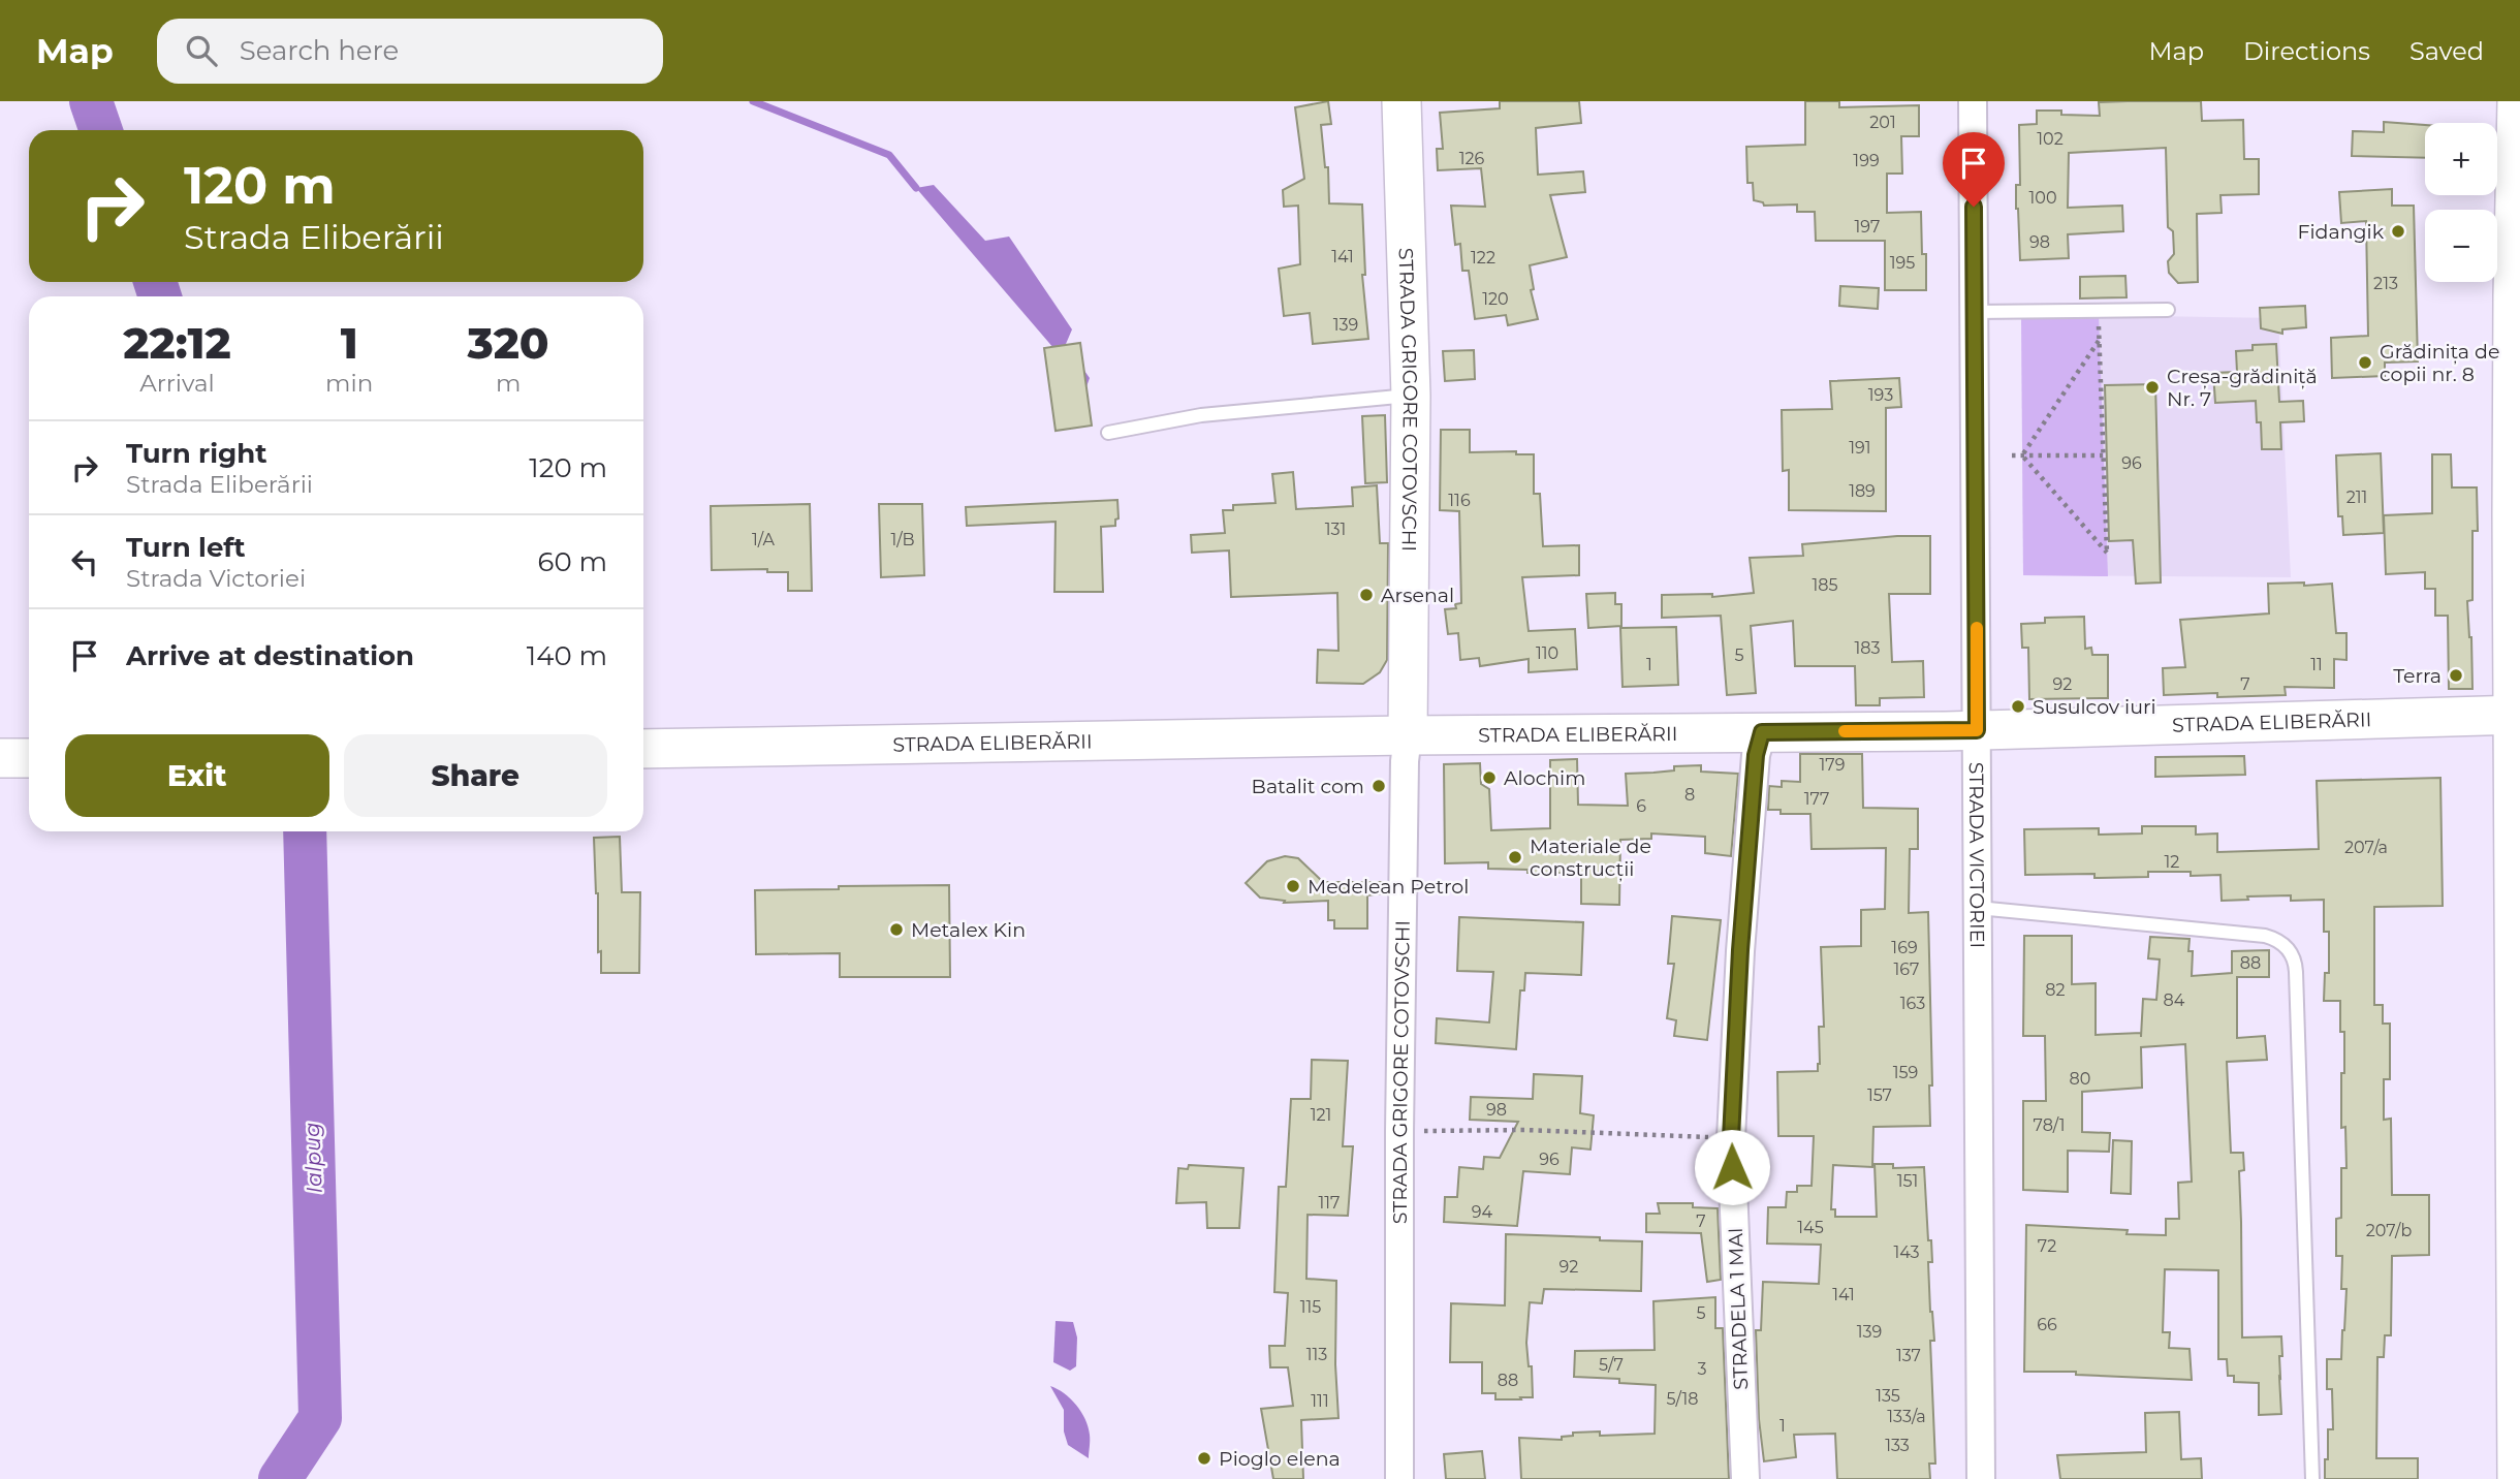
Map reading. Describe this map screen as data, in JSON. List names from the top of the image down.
{
  "streets": {
    "main road": ["STRADA GRIGORE COTOVSCHI", "STRADA ELIBERĂRII"],
    "street": ["STRADA VICTORIEI", "STRADELA 1 MAI"]
  },
  "crossings": [
    ["STRADA GRIGORE COTOVSCHI", "STRADA ELIBERĂRII"],
    ["STRADA ELIBERĂRII", "STRADA VICTORIEI"],
    ["STRADA ELIBERĂRII", "STRADELA 1 MAI"]
  ],
  "water": ["Ialpug"],
  "places": [
    "Fidangik",
    "Grădinița de copii nr. 8",
    "Creșa-grădiniță Nr. 7",
    "Arsenal",
    "Terra",
    "Susulcov iuri",
    "Alochim",
    "Batalit com",
    "Materiale de construcții",
    "Medelean Petrol",
    "Metalex Kin",
    "Pioglo elena"
  ],
  "house_numbers": [
    "201",
    "102",
    "126",
    "199",
    "100",
    "197",
    "98",
    "141",
    "122",
    "195",
    "213",
    "120",
    "139",
    "193",
    "191",
    "96",
    "189",
    "211",
    "116",
    "131",
    "1/A",
    "1/B",
    "185",
    "183",
    "110",
    "5",
    "1",
    "11",
    "92",
    "7",
    "179",
    "8",
    "177",
    "6",
    "207/a",
    "12",
    "169",
    "88",
    "167",
    "82",
    "84",
    "163",
    "159",
    "80",
    "157",
    "98",
    "121",
    "78/1",
    "96",
    "151",
    "117",
    "94",
    "7",
    "145",
    "207/b",
    "72",
    "143",
    "92",
    "141",
    "115",
    "5",
    "66",
    "139",
    "113",
    "137",
    "5/7",
    "3",
    "88",
    "135",
    "5/18",
    "111",
    "133/a",
    "1",
    "133"
  ],
  "page": {
    "header": "Map",
    "search": "Search here",
    "nav": ["Map", "Directions", "Saved"],
    "map_buttons": ["+", "−"],
    "turn": ["120 m", "Strada Eliberării"],
    "eta": [
      "22:12",
      "Arrival",
      "1",
      "min",
      "320",
      "m"
    ],
    "list": [
      {
        "name": "Turn right",
        "note": "Strada Eliberării",
        "value": "120 m"
      },
      {
        "name": "Turn left",
        "note": "Strada Victoriei",
        "value": "60 m"
      },
      {
        "name": "Arrive at destination",
        "value": "140 m"
      }
    ],
    "buttons": ["Exit", "Share"]
  }
}
